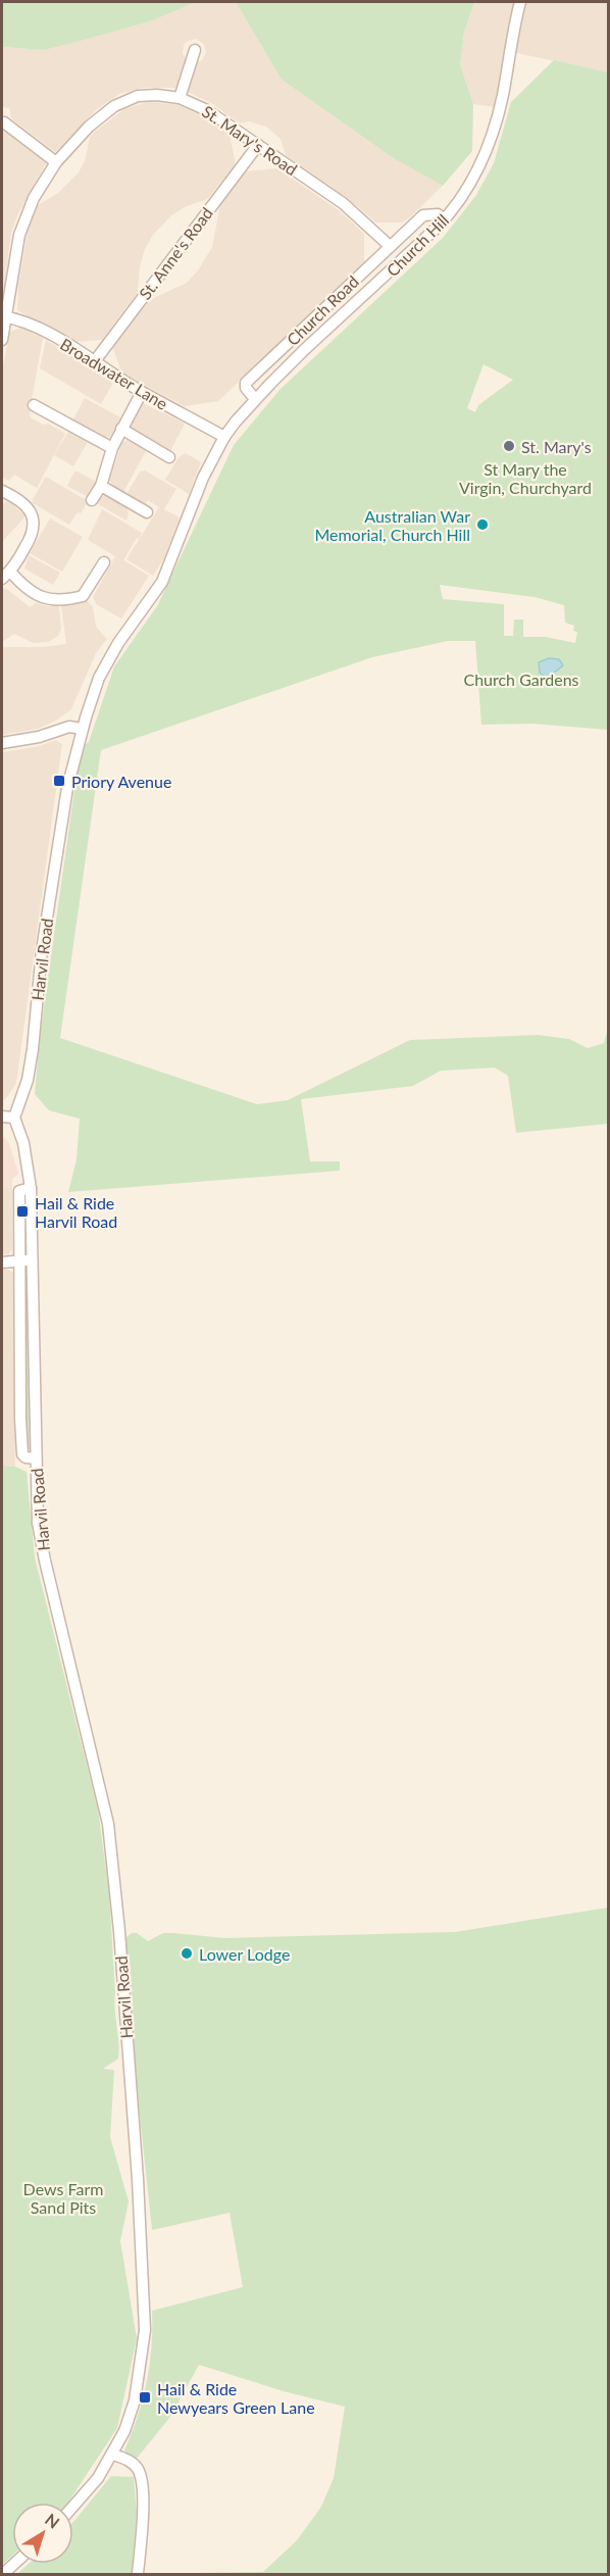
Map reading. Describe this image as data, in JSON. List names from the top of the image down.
{
  "streets": {
    "street": [
      "St. Mary's Road",
      "Church Hill",
      "St. Anne's Road",
      "Church Road",
      "Broadwater Lane",
      "Harvil Road"
    ]
  },
  "crossings": [
    ["St. Mary's Road", "St. Anne's Road"],
    ["St. Mary's Road", "Church Road"],
    ["St. Mary's Road", "Broadwater Lane"],
    ["Church Hill", "Church Road"],
    ["Church Hill", "Broadwater Lane"],
    ["Church Hill", "Harvil Road"],
    ["St. Anne's Road", "Broadwater Lane"],
    ["Broadwater Lane", "Harvil Road"]
  ],
  "parks": ["St Mary the Virgin, Churchyard", "Church Gardens", "Dews Farm Sand Pits"],
  "places": {
    "other": ["St. Mary's", "Australian War Memorial, Church Hill", "Lower Lodge"],
    "transit": ["Priory Avenue", "Hail & Ride Harvil Road", "Hail & Ride Newyears Green Lane"]
  },
  "north": "top right"
}
